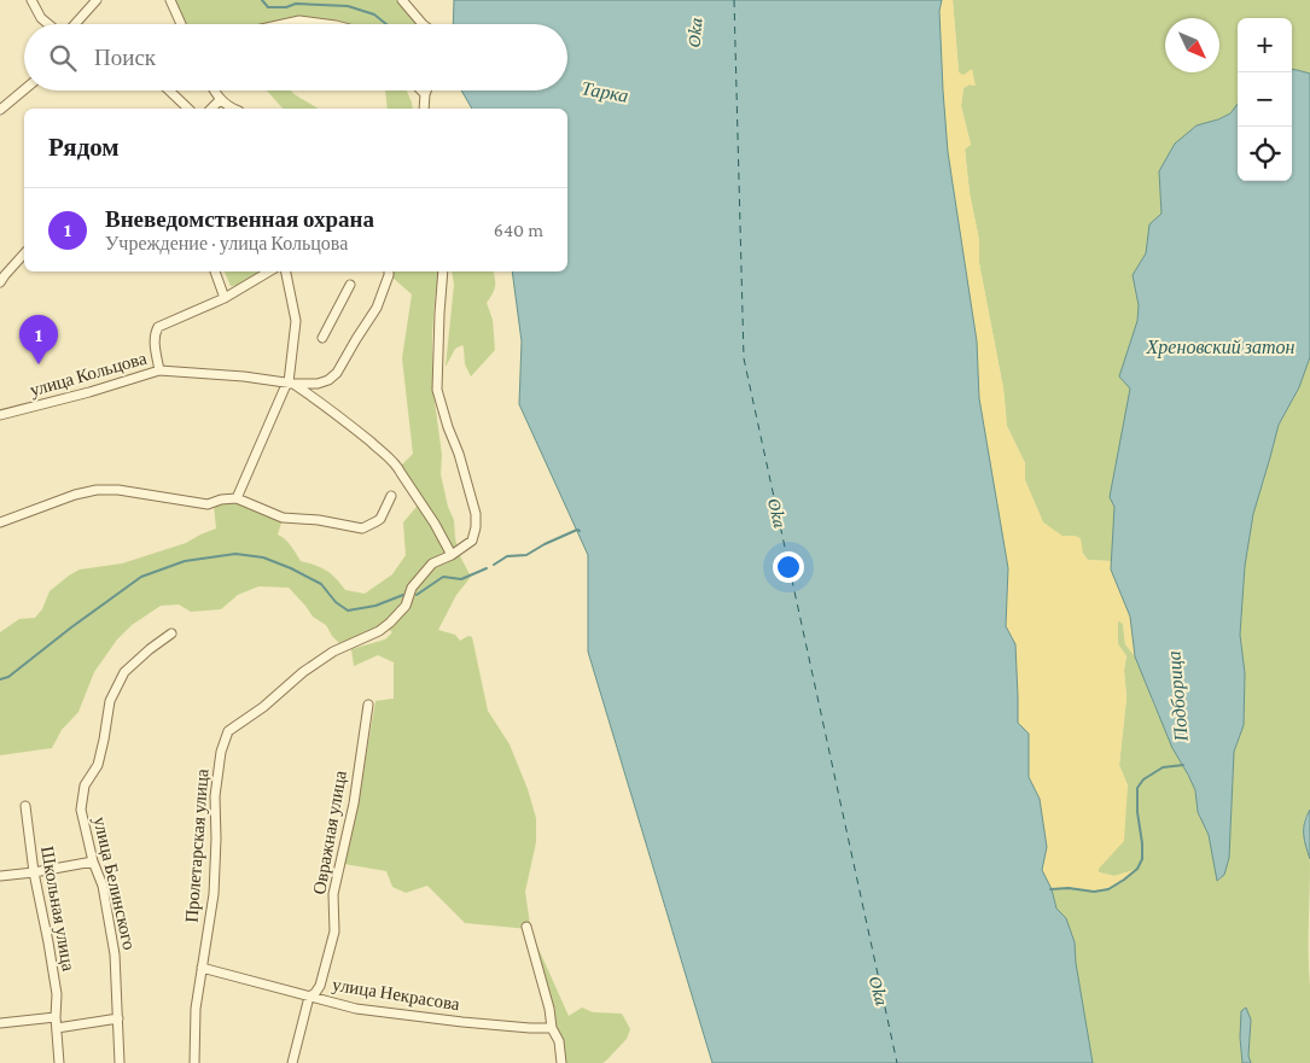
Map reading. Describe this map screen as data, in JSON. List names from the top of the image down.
{
  "streets": {
    "street": [
      "улица Кольцова",
      "Овражная улица",
      "Пролетарская улица",
      "улица Белинского",
      "Школьная улица",
      "улица Некрасова"
    ]
  },
  "crossings": [
    ["улица Кольцова", "Пролетарская улица"],
    ["Овражная улица", "улица Некрасова"],
    ["Пролетарская улица", "улица Некрасова"]
  ],
  "water": [
    "Oka",
    "Тарка",
    "Хреновский затон",
    "Подборица"
  ],
  "north": "bottom right",
  "page": {
    "map_buttons": ["+", "−"],
    "search": "Поиск",
    "heading": "Рядом",
    "list": [
      {
        "mark": "1",
        "name": "Вневедомственная охрана",
        "note": "Учреждение · улица Кольцова",
        "value": "640 m"
      }
    ],
    "pins": "1"
  }
}
